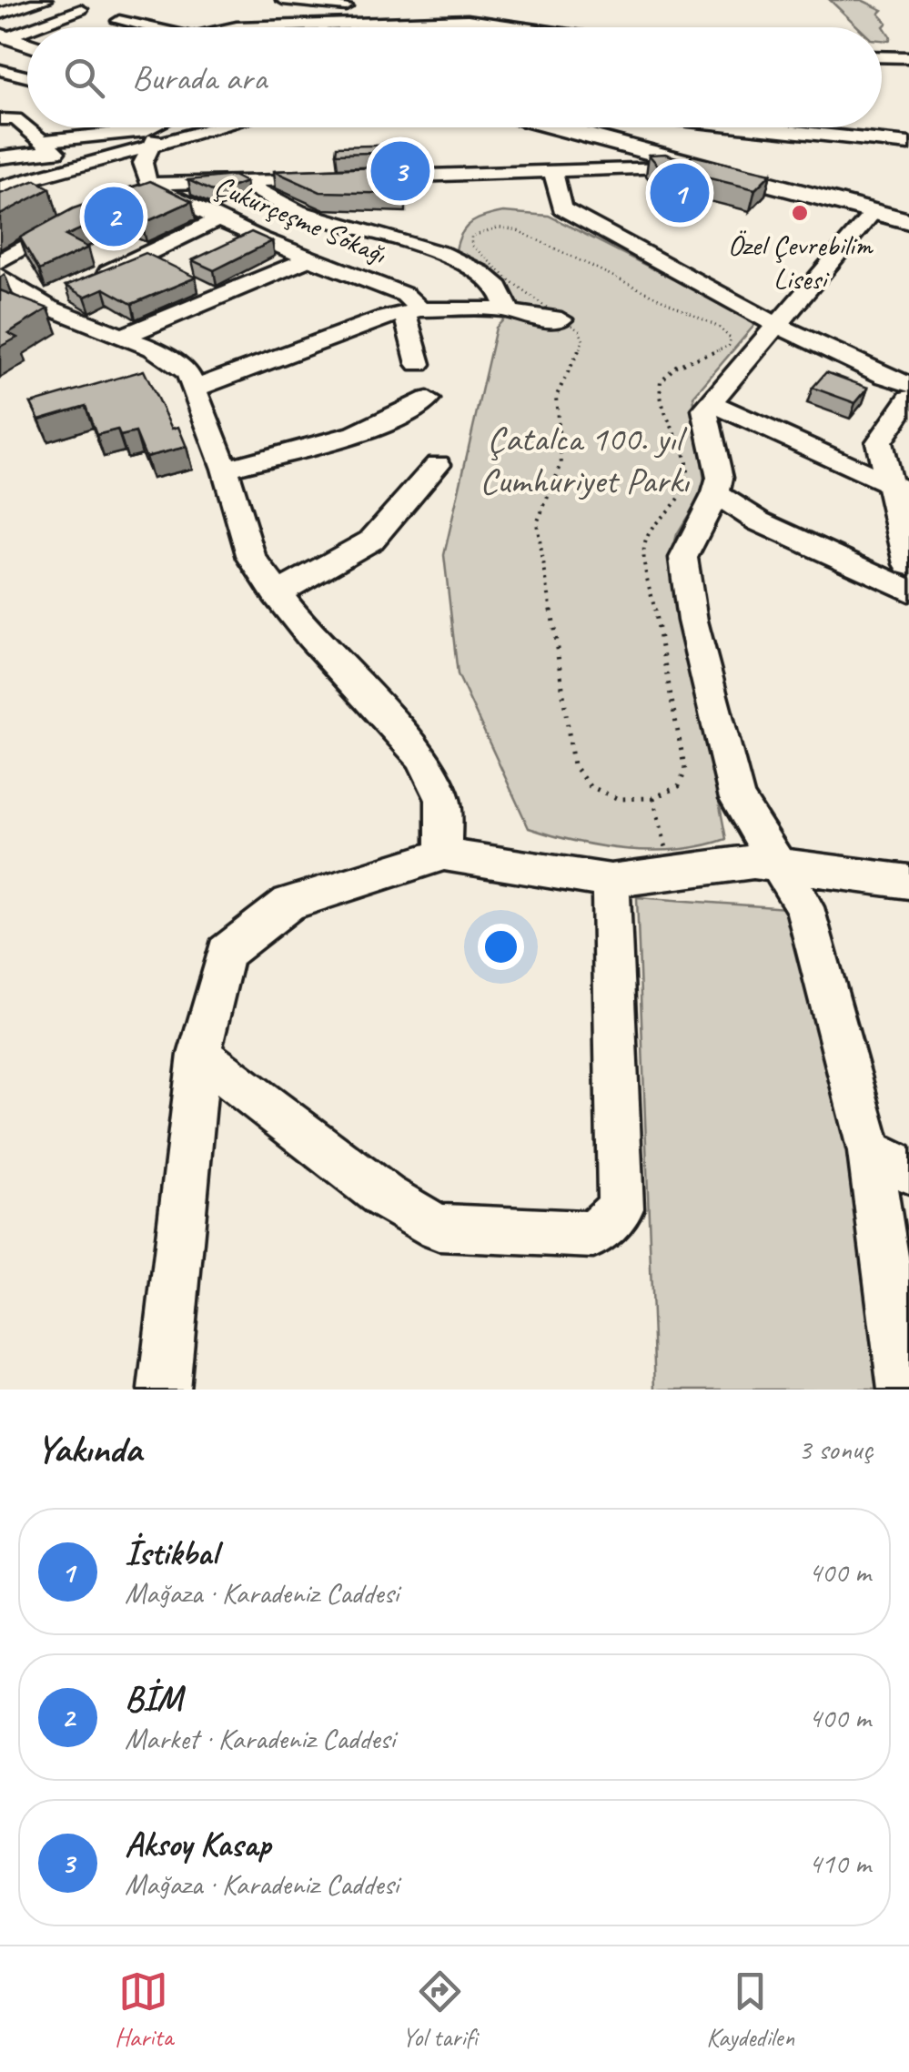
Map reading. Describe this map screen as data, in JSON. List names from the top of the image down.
{
  "streets": {
    "street": ["Çukurçeşme Sokağı"]
  },
  "parks": ["Çatalca 100. yıl Cumhuriyet Parkı"],
  "places": ["Özel Çevrebilim Lisesi"],
  "page": {
    "search": "Burada ara",
    "pins": ["3", "1", "2"],
    "heading": ["Yakında", "3 sonuç"],
    "list": [
      {
        "mark": "1",
        "name": "İstikbal",
        "note": "Mağaza · Karadeniz Caddesi",
        "value": "400 m"
      },
      {
        "mark": "2",
        "name": "BİM",
        "note": "Market · Karadeniz Caddesi",
        "value": "400 m"
      },
      {
        "mark": "3",
        "name": "Aksoy Kasap",
        "note": "Mağaza · Karadeniz Caddesi",
        "value": "410 m"
      }
    ],
    "nav": ["Harita", "Yol tarifi", "Kaydedilen"]
  }
}
